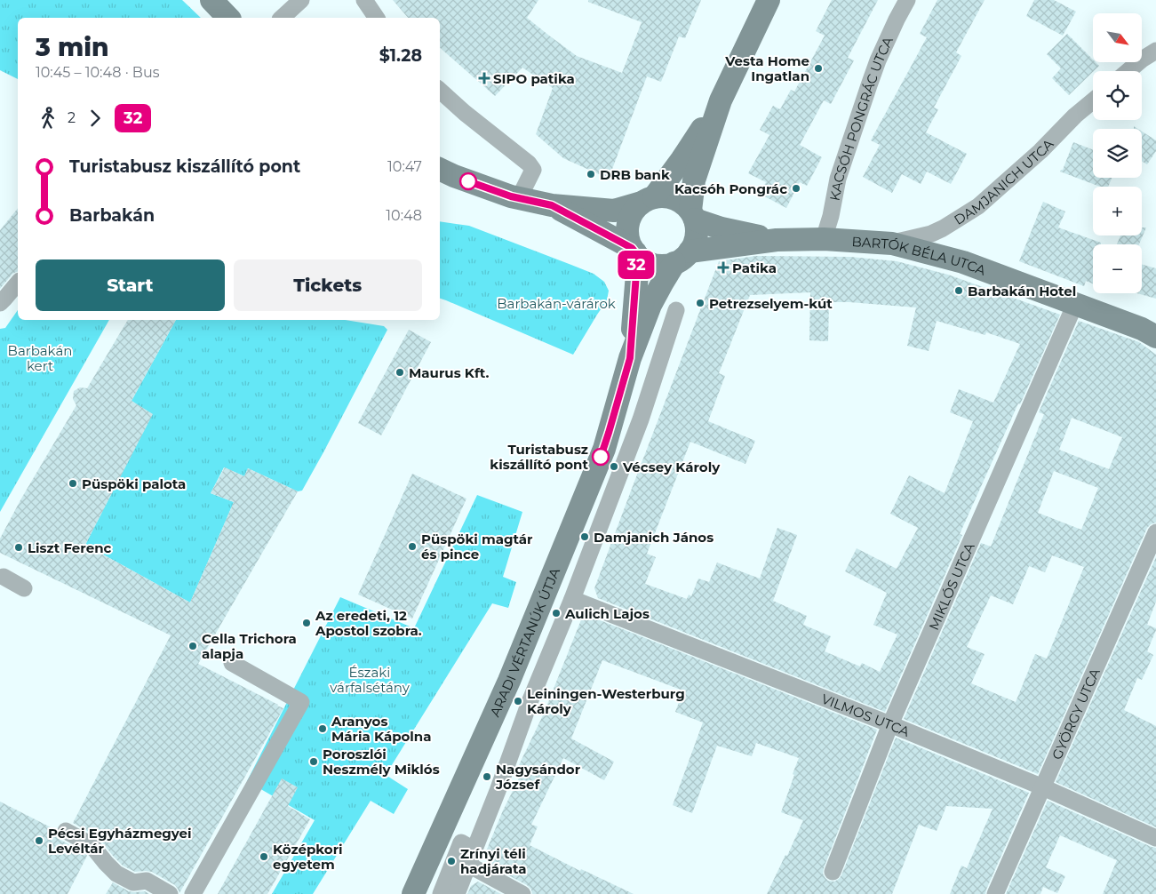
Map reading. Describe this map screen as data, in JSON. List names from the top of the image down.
{
  "streets": {
    "street": [
      "KACSÓH PONGRÁC UTCA",
      "DAMJANICH UTCA",
      "BARTÓK BÉLA UTCA",
      "MIKLÓS UTCA",
      "ARADI VÉRTANÚK ÚTJA",
      "GYÖRGY UTCA",
      "VILMOS UTCA"
    ]
  },
  "crossings": [
    ["KACSÓH PONGRÁC UTCA", "BARTÓK BÉLA UTCA"],
    ["DAMJANICH UTCA", "BARTÓK BÉLA UTCA"],
    ["BARTÓK BÉLA UTCA", "MIKLÓS UTCA"],
    ["BARTÓK BÉLA UTCA", "ARADI VÉRTANÚK ÚTJA"],
    ["MIKLÓS UTCA", "VILMOS UTCA"],
    ["ARADI VÉRTANÚK ÚTJA", "VILMOS UTCA"],
    ["GYÖRGY UTCA", "VILMOS UTCA"]
  ],
  "parks": ["Barbakán-várárok", "Barbakán kert", "Északi várfalsétány"],
  "places": {
    "other": [
      "Vesta Home Ingatlan",
      "DRB bank",
      "Kacsóh Pongrác",
      "Barbakán Hotel",
      "Petrezselyem-kút",
      "Maurus Kft.",
      "Turistabusz kiszállító pont",
      "Vécsey Károly",
      "Püspöki palota",
      "Damjanich János",
      "Püspöki magtár és pince",
      "Liszt Ferenc",
      "Aulich Lajos",
      "Az eredeti, 12 Apostol szobra.",
      "Cella Trichora alapja",
      "Leiningen-Westerburg Károly",
      "Aranyos Mária Kápolna",
      "Poroszlói Neszmély Miklós",
      "Nagysándor József",
      "Pécsi Egyházmegyei Levéltár",
      "Középkori egyetem",
      "Zrínyi téli hadjárata"
    ],
    "health": ["SIPO patika", "Patika"]
  },
  "lines": ["bus line 32"],
  "north": "bottom right",
  "page": {
    "on_map": "32",
    "map_buttons": ["+", "−"],
    "heading": ["3 min", "10:45 – 10:48 · Bus", "$1.28"],
    "legs": ["2", "32"],
    "list": [
      {
        "name": "Turistabusz kiszállító pont",
        "value": "10:47"
      },
      {
        "name": "Barbakán",
        "value": "10:48"
      }
    ],
    "buttons": ["Start", "Tickets"]
  }
}
